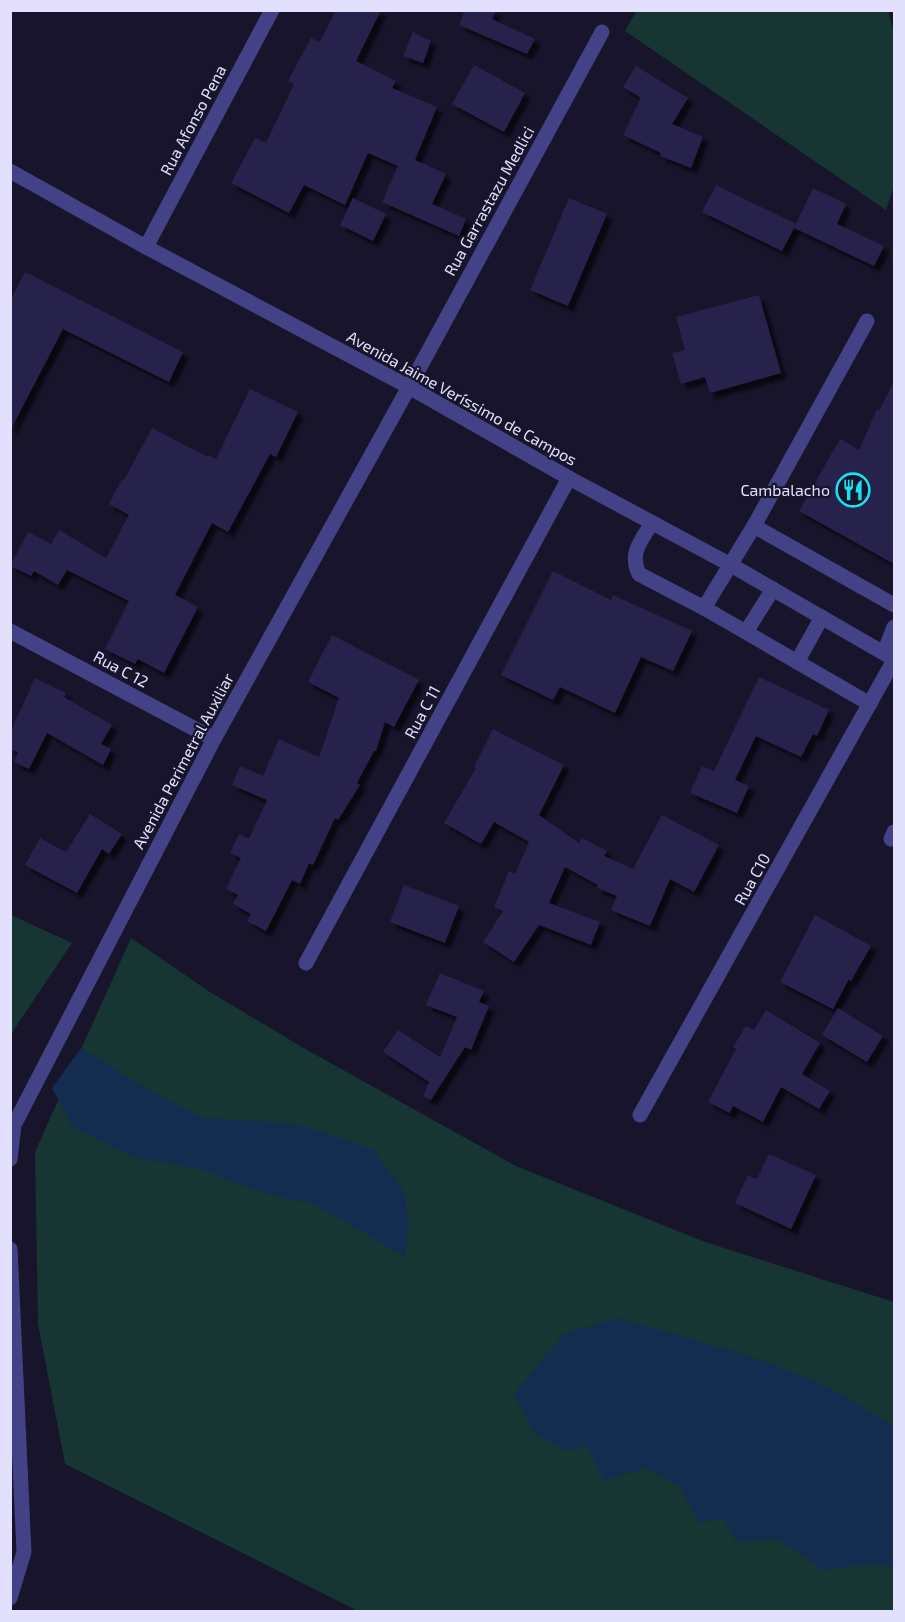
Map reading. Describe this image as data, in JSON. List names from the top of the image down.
{
  "streets": {
    "street": [
      "Rua Afonso Pena",
      "Rua Garrastazu Medlici",
      "Avenida Jaime Veríssimo de Campos",
      "Rua C 12",
      "Rua C 11",
      "Avenida Perimetral Auxiliar",
      "Rua C10"
    ]
  },
  "crossings": [
    ["Rua Afonso Pena", "Avenida Jaime Veríssimo de Campos"],
    ["Rua Garrastazu Medlici", "Avenida Jaime Veríssimo de Campos"],
    ["Rua Garrastazu Medlici", "Avenida Perimetral Auxiliar"],
    ["Avenida Jaime Veríssimo de Campos", "Rua C 11"],
    ["Avenida Jaime Veríssimo de Campos", "Avenida Perimetral Auxiliar"],
    ["Avenida Jaime Veríssimo de Campos", "Rua C10"],
    ["Rua C 12", "Avenida Perimetral Auxiliar"]
  ],
  "places": {
    "restaurant": ["Cambalacho"]
  }
}
